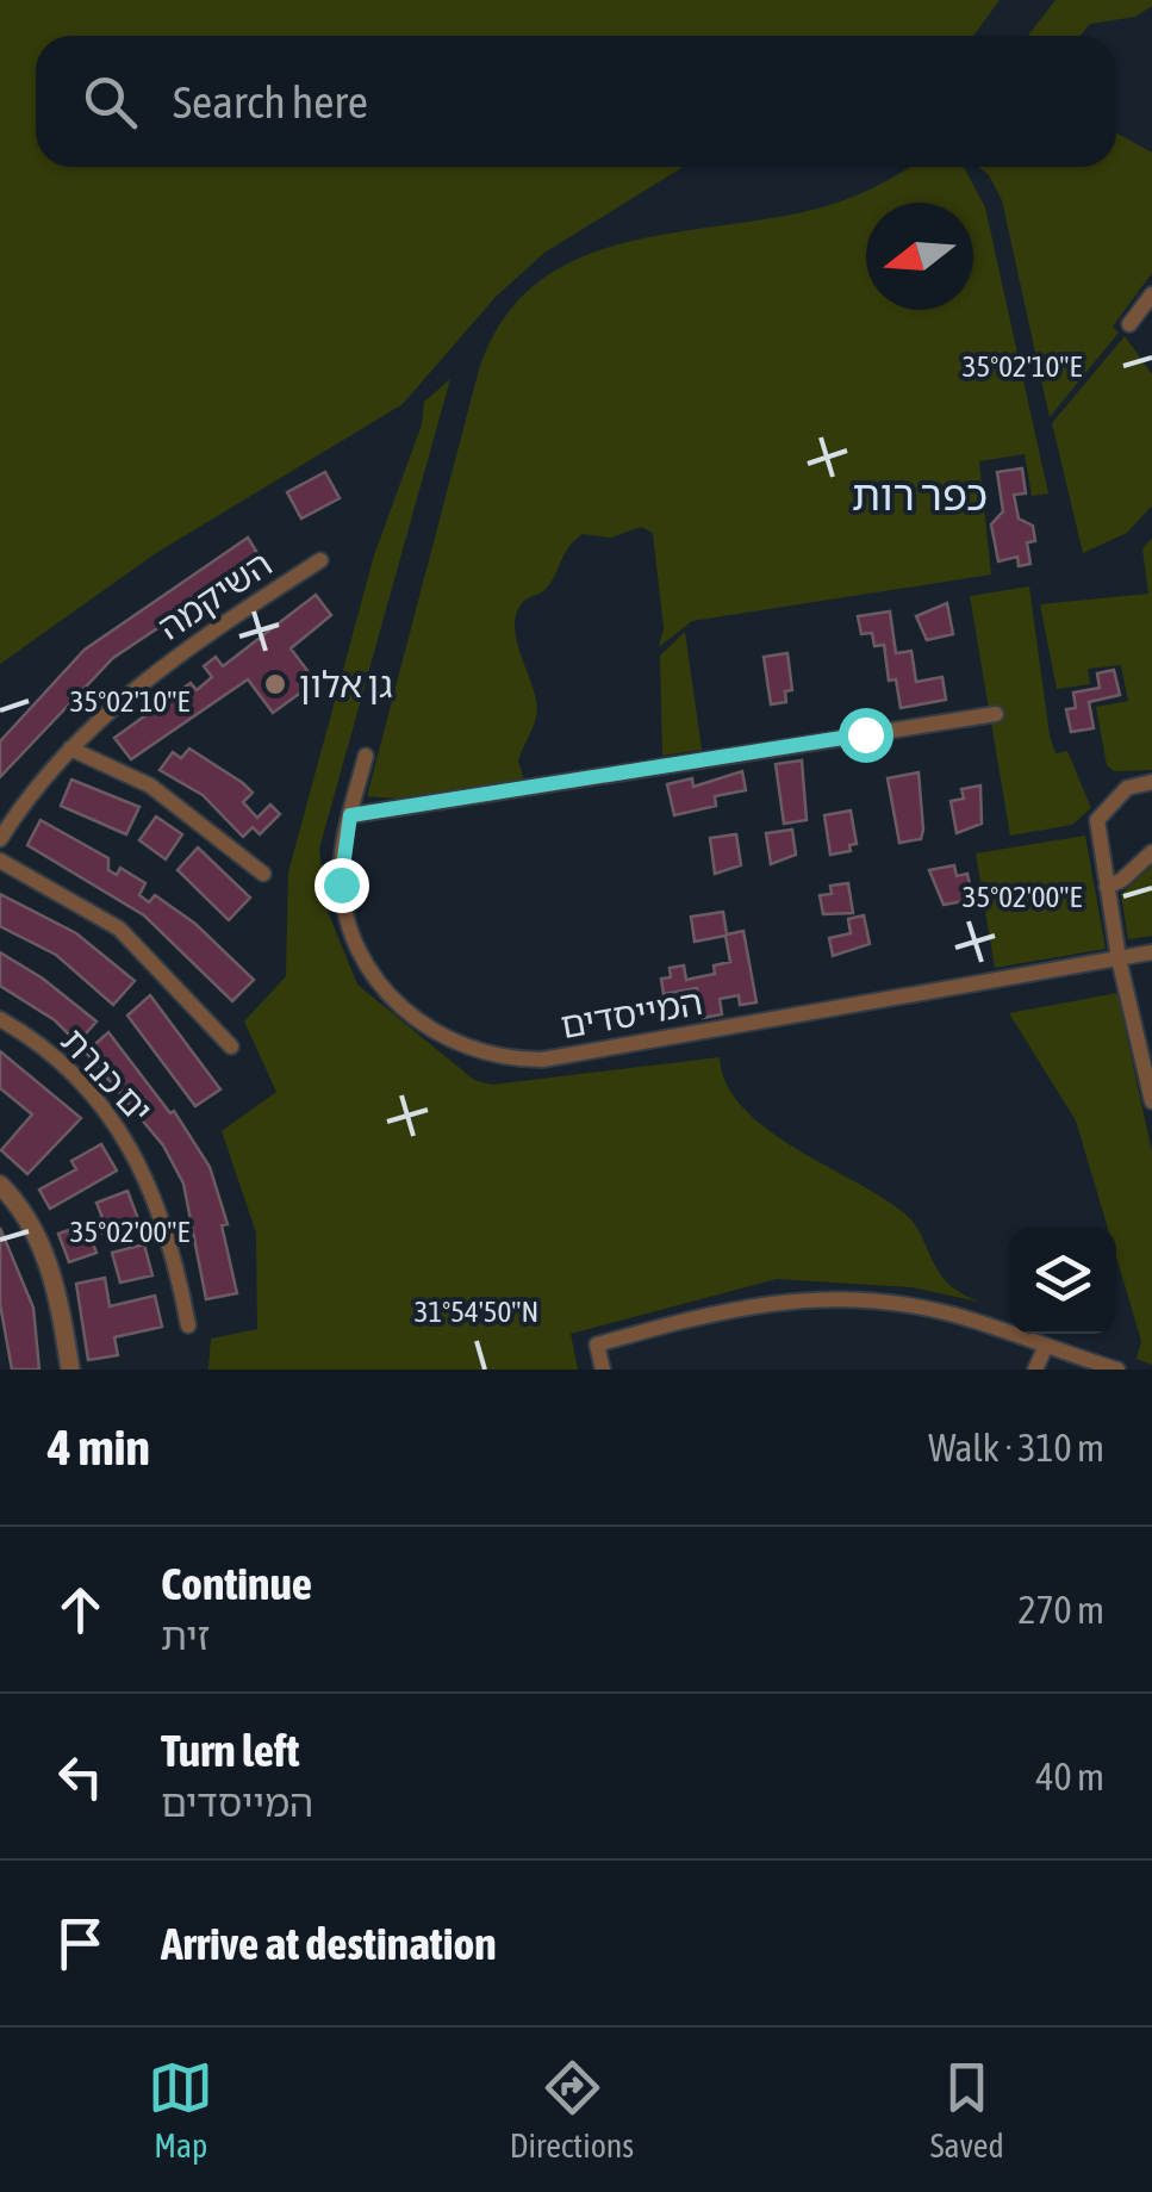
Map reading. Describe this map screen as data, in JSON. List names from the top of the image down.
{
  "streets": {
    "street": ["השיקמה", "המייסדים", "ים כנרת"]
  },
  "districts": ["כפר רות"],
  "places": ["גן אלון"],
  "north": "left",
  "page": {
    "search": "Search here",
    "heading": ["4 min", "Walk · 310 m"],
    "list": [
      ["Continue", "זית", "270 m"],
      ["Turn left", "המייסדים", "40 m"],
      "Arrive at destination"
    ],
    "nav": ["Map", "Directions", "Saved"]
  },
  "coordinates": ["35°02'10\"E", "35°02'00\"E", "31°54'50\"N"]
}
